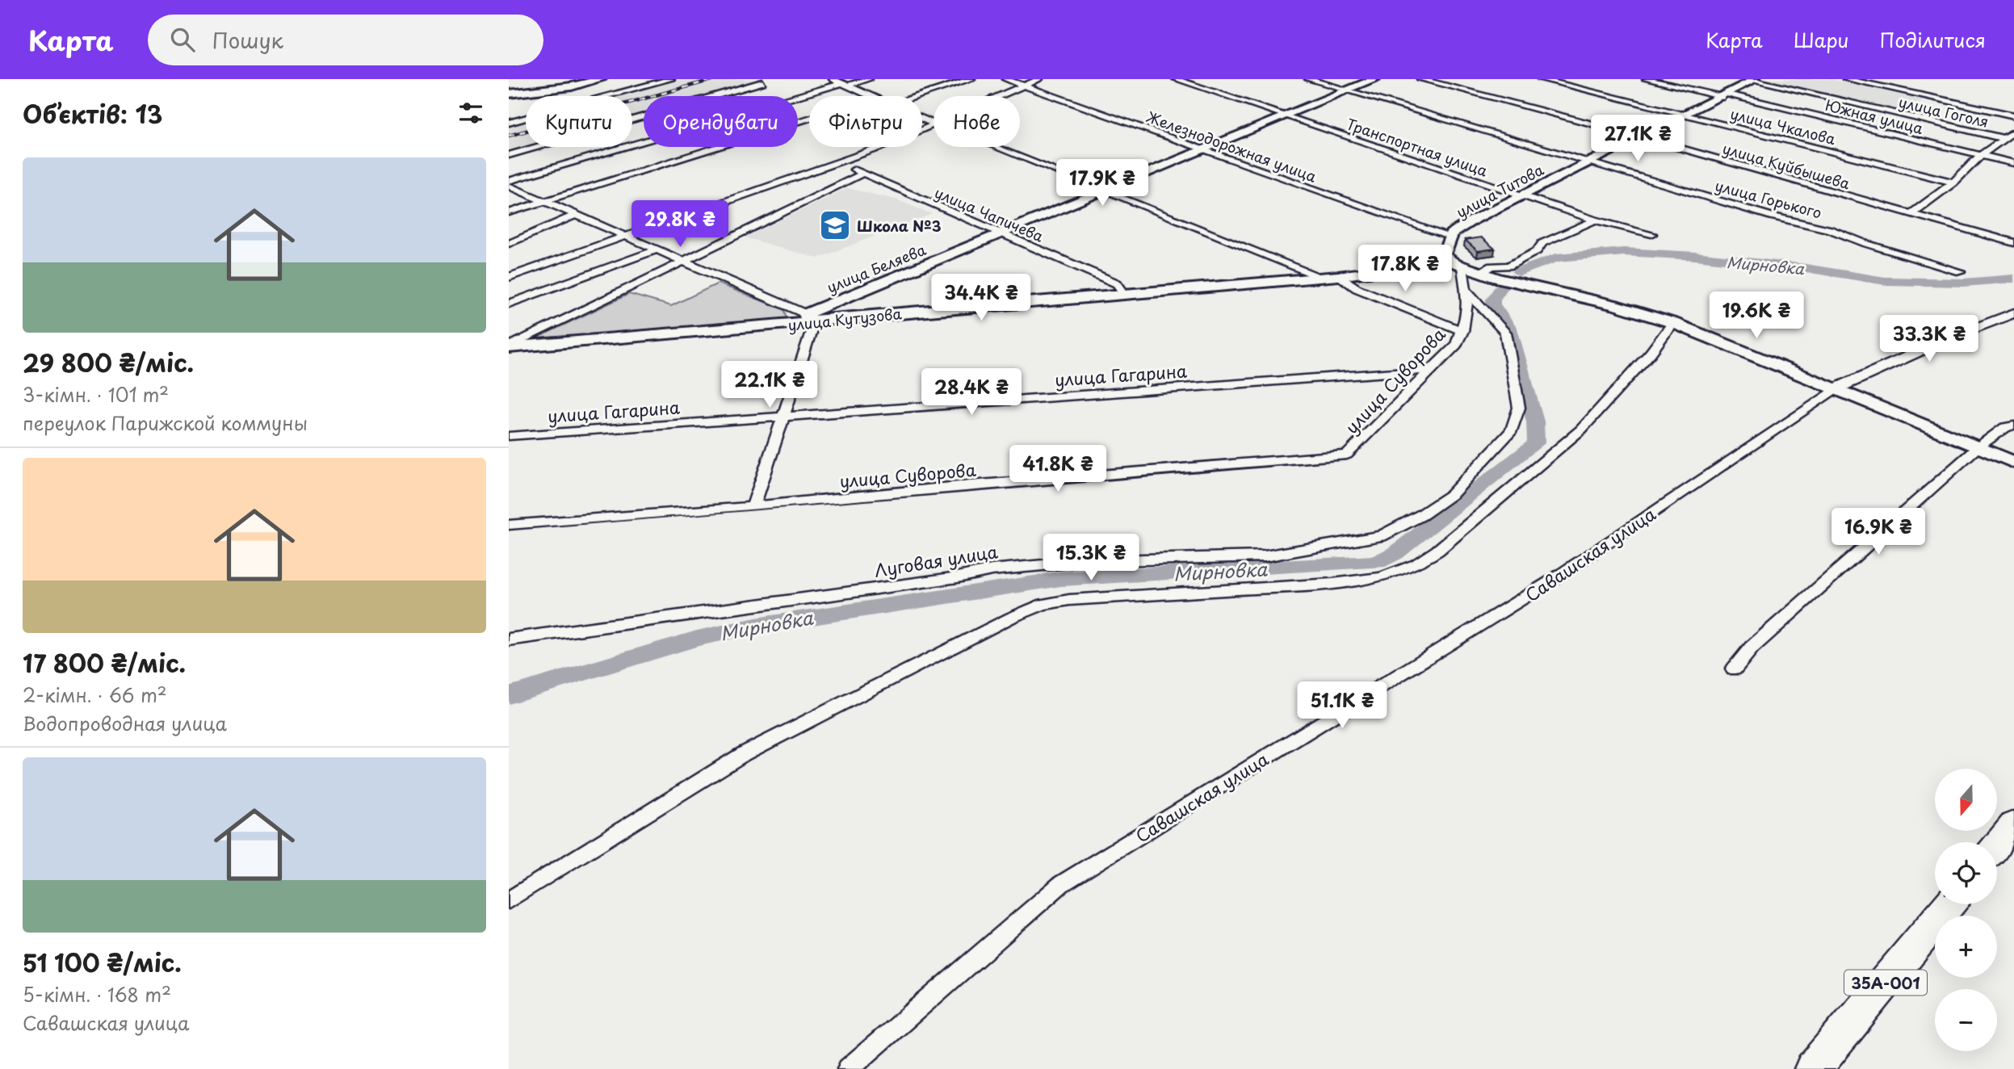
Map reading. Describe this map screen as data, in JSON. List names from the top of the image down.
{
  "streets": {
    "highway": ["35А-001"],
    "main road": ["улица Титова", "улица Беляева", "улица Кутузова"],
    "street": [
      "улица Гоголя",
      "Южная улица",
      "улица Чкалова",
      "Железнодорожная улица",
      "Транспортная улица",
      "улица Куйбышева",
      "улица Горького",
      "улица Чапичева",
      "улица Гагарина",
      "улица Суворова",
      "Савашская улица",
      "Луговая улица"
    ]
  },
  "crossings": [
    ["улица Гоголя", "улица Титова"],
    ["Южная улица", "улица Титова"],
    ["улица Чкалова", "улица Титова"],
    ["Железнодорожная улица", "улица Титова"],
    ["Железнодорожная улица", "улица Беляева"],
    ["Транспортная улица", "улица Титова"],
    ["Транспортная улица", "улица Беляева"],
    ["улица Куйбышева", "улица Титова"],
    ["улица Титова", "улица Горького"],
    ["улица Титова", "улица Кутузова"],
    ["улица Титова", "улица Суворова"],
    ["улица Горького", "улица Беляева"],
    ["улица Чапичева", "улица Беляева"],
    ["улица Чапичева", "улица Кутузова"],
    ["улица Беляева", "улица Кутузова"],
    ["улица Кутузова", "улица Суворова"],
    ["улица Гагарина", "улица Суворова"],
    ["улица Суворова", "Луговая улица"]
  ],
  "water": ["Мирновка"],
  "places": {
    "school or university": ["Школа №3"]
  },
  "north": "bottom",
  "page": {
    "header": "Карта",
    "search": "Пошук",
    "nav": ["Карта", "Шари", "Поділитися"],
    "heading": "Об’єктів: 13",
    "chip": [
      "Купити",
      "Орендувати",
      "Фільтри",
      "Нове"
    ],
    "price": [
      "27.1K ₴",
      "17.9K ₴",
      "29.8K ₴",
      "17.8K ₴",
      "34.4K ₴",
      "19.6K ₴",
      "33.3K ₴",
      "22.1K ₴",
      "28.4K ₴",
      "41.8K ₴",
      "16.9K ₴",
      "15.3K ₴",
      "51.1K ₴"
    ],
    "list": [
      {
        "name": "29 800 ₴/міс.",
        "note": "3-кімн. · 101 m² · переулок Парижской коммуны"
      },
      {
        "name": "17 800 ₴/міс.",
        "note": "2-кімн. · 66 m² · Водопроводная улица"
      },
      {
        "name": "51 100 ₴/міс.",
        "note": "5-кімн. · 168 m² · Савашская улица"
      }
    ],
    "map_buttons": ["+", "−"]
  }
}
